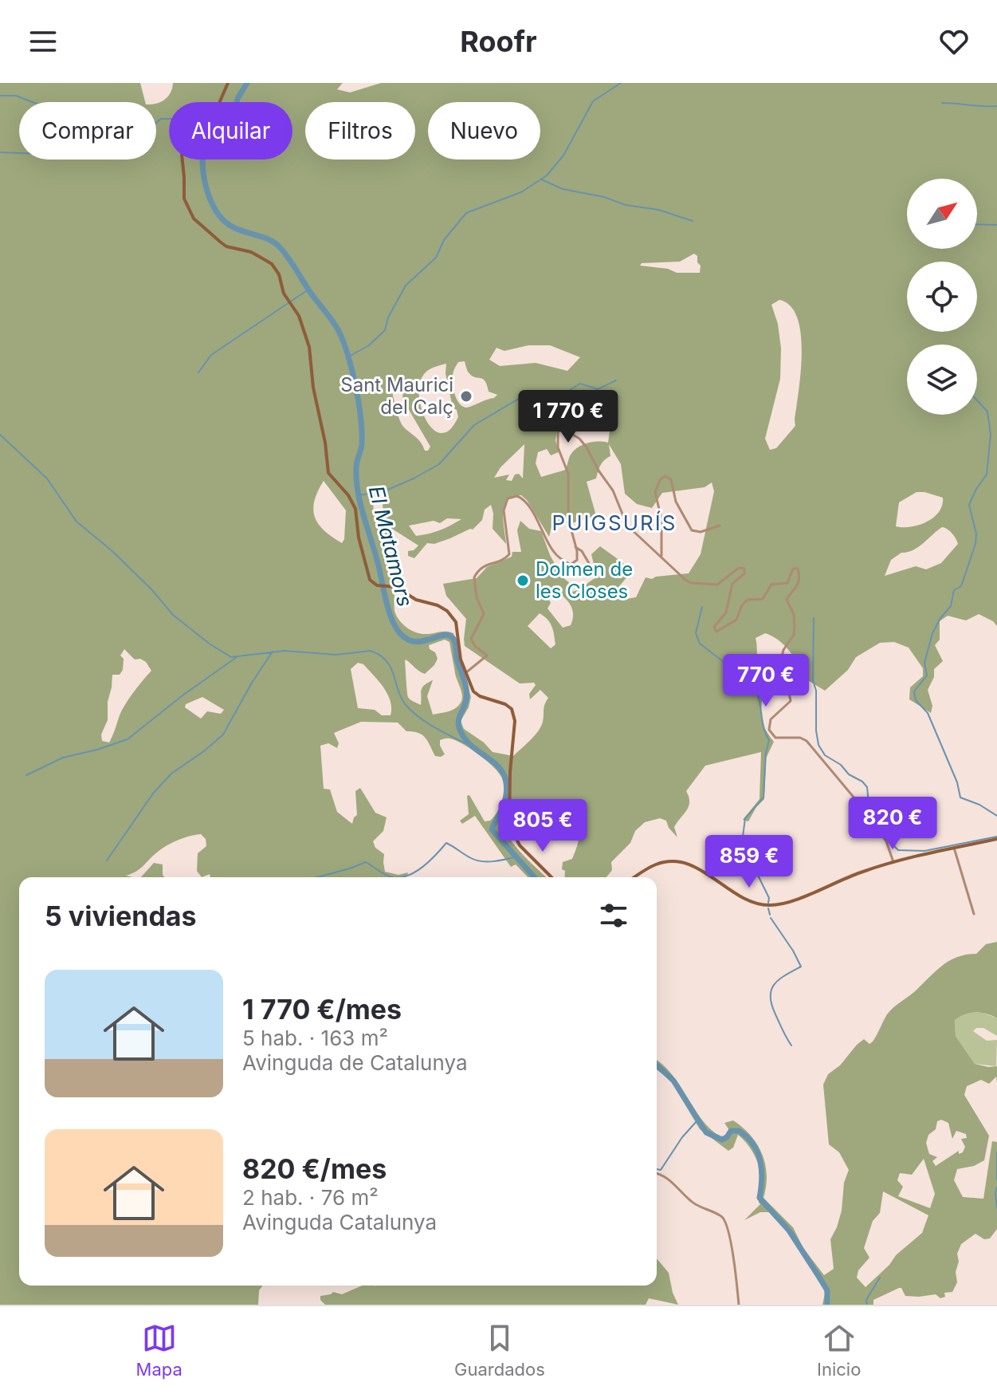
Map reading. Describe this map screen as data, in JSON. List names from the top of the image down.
{
  "districts": ["PUIGSURÍS"],
  "water": ["El Matamors"],
  "places": ["Sant Maurici del Calç", "Dolmen de les Closes"],
  "north": "top right",
  "page": {
    "header": "Roofr",
    "chip": [
      "Comprar",
      "Alquilar",
      "Filtros",
      "Nuevo"
    ],
    "price": [
      "1 770 €",
      "770 €",
      "820 €",
      "805 €",
      "859 €"
    ],
    "heading": "5 viviendas",
    "list": [
      {
        "name": "1 770 €/mes",
        "note": "5 hab. · 163 m² · Avinguda de Catalunya"
      },
      {
        "name": "820 €/mes",
        "note": "2 hab. · 76 m² · Avinguda Catalunya"
      }
    ],
    "tabs": ["Mapa", "Guardados", "Inicio"]
  }
}
